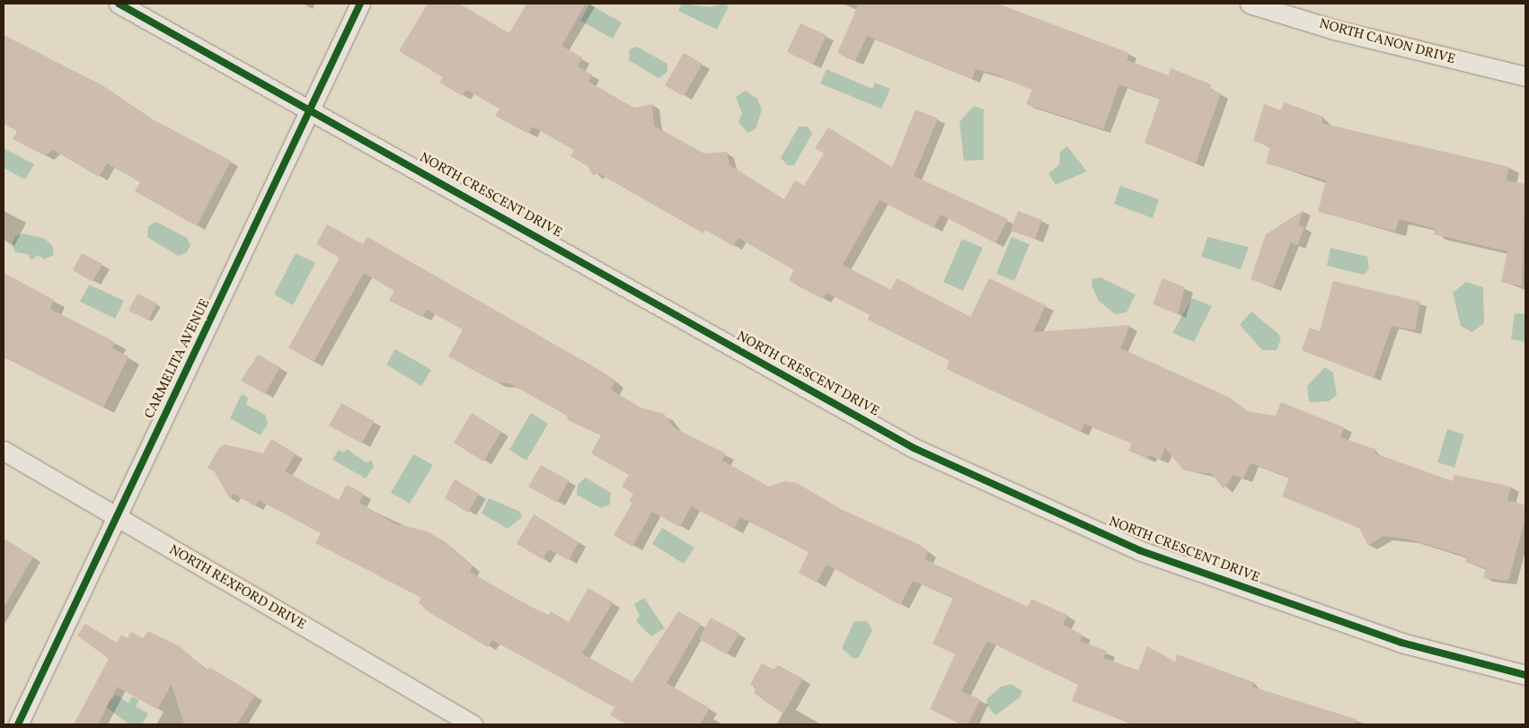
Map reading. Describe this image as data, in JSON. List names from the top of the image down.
{
  "streets": {
    "street": [
      "NORTH CANON DRIVE",
      "NORTH CRESCENT DRIVE",
      "CARMELITA AVENUE",
      "NORTH REXFORD DRIVE"
    ]
  },
  "crossings": [
    ["NORTH CRESCENT DRIVE", "CARMELITA AVENUE"],
    ["CARMELITA AVENUE", "NORTH REXFORD DRIVE"]
  ]
}
